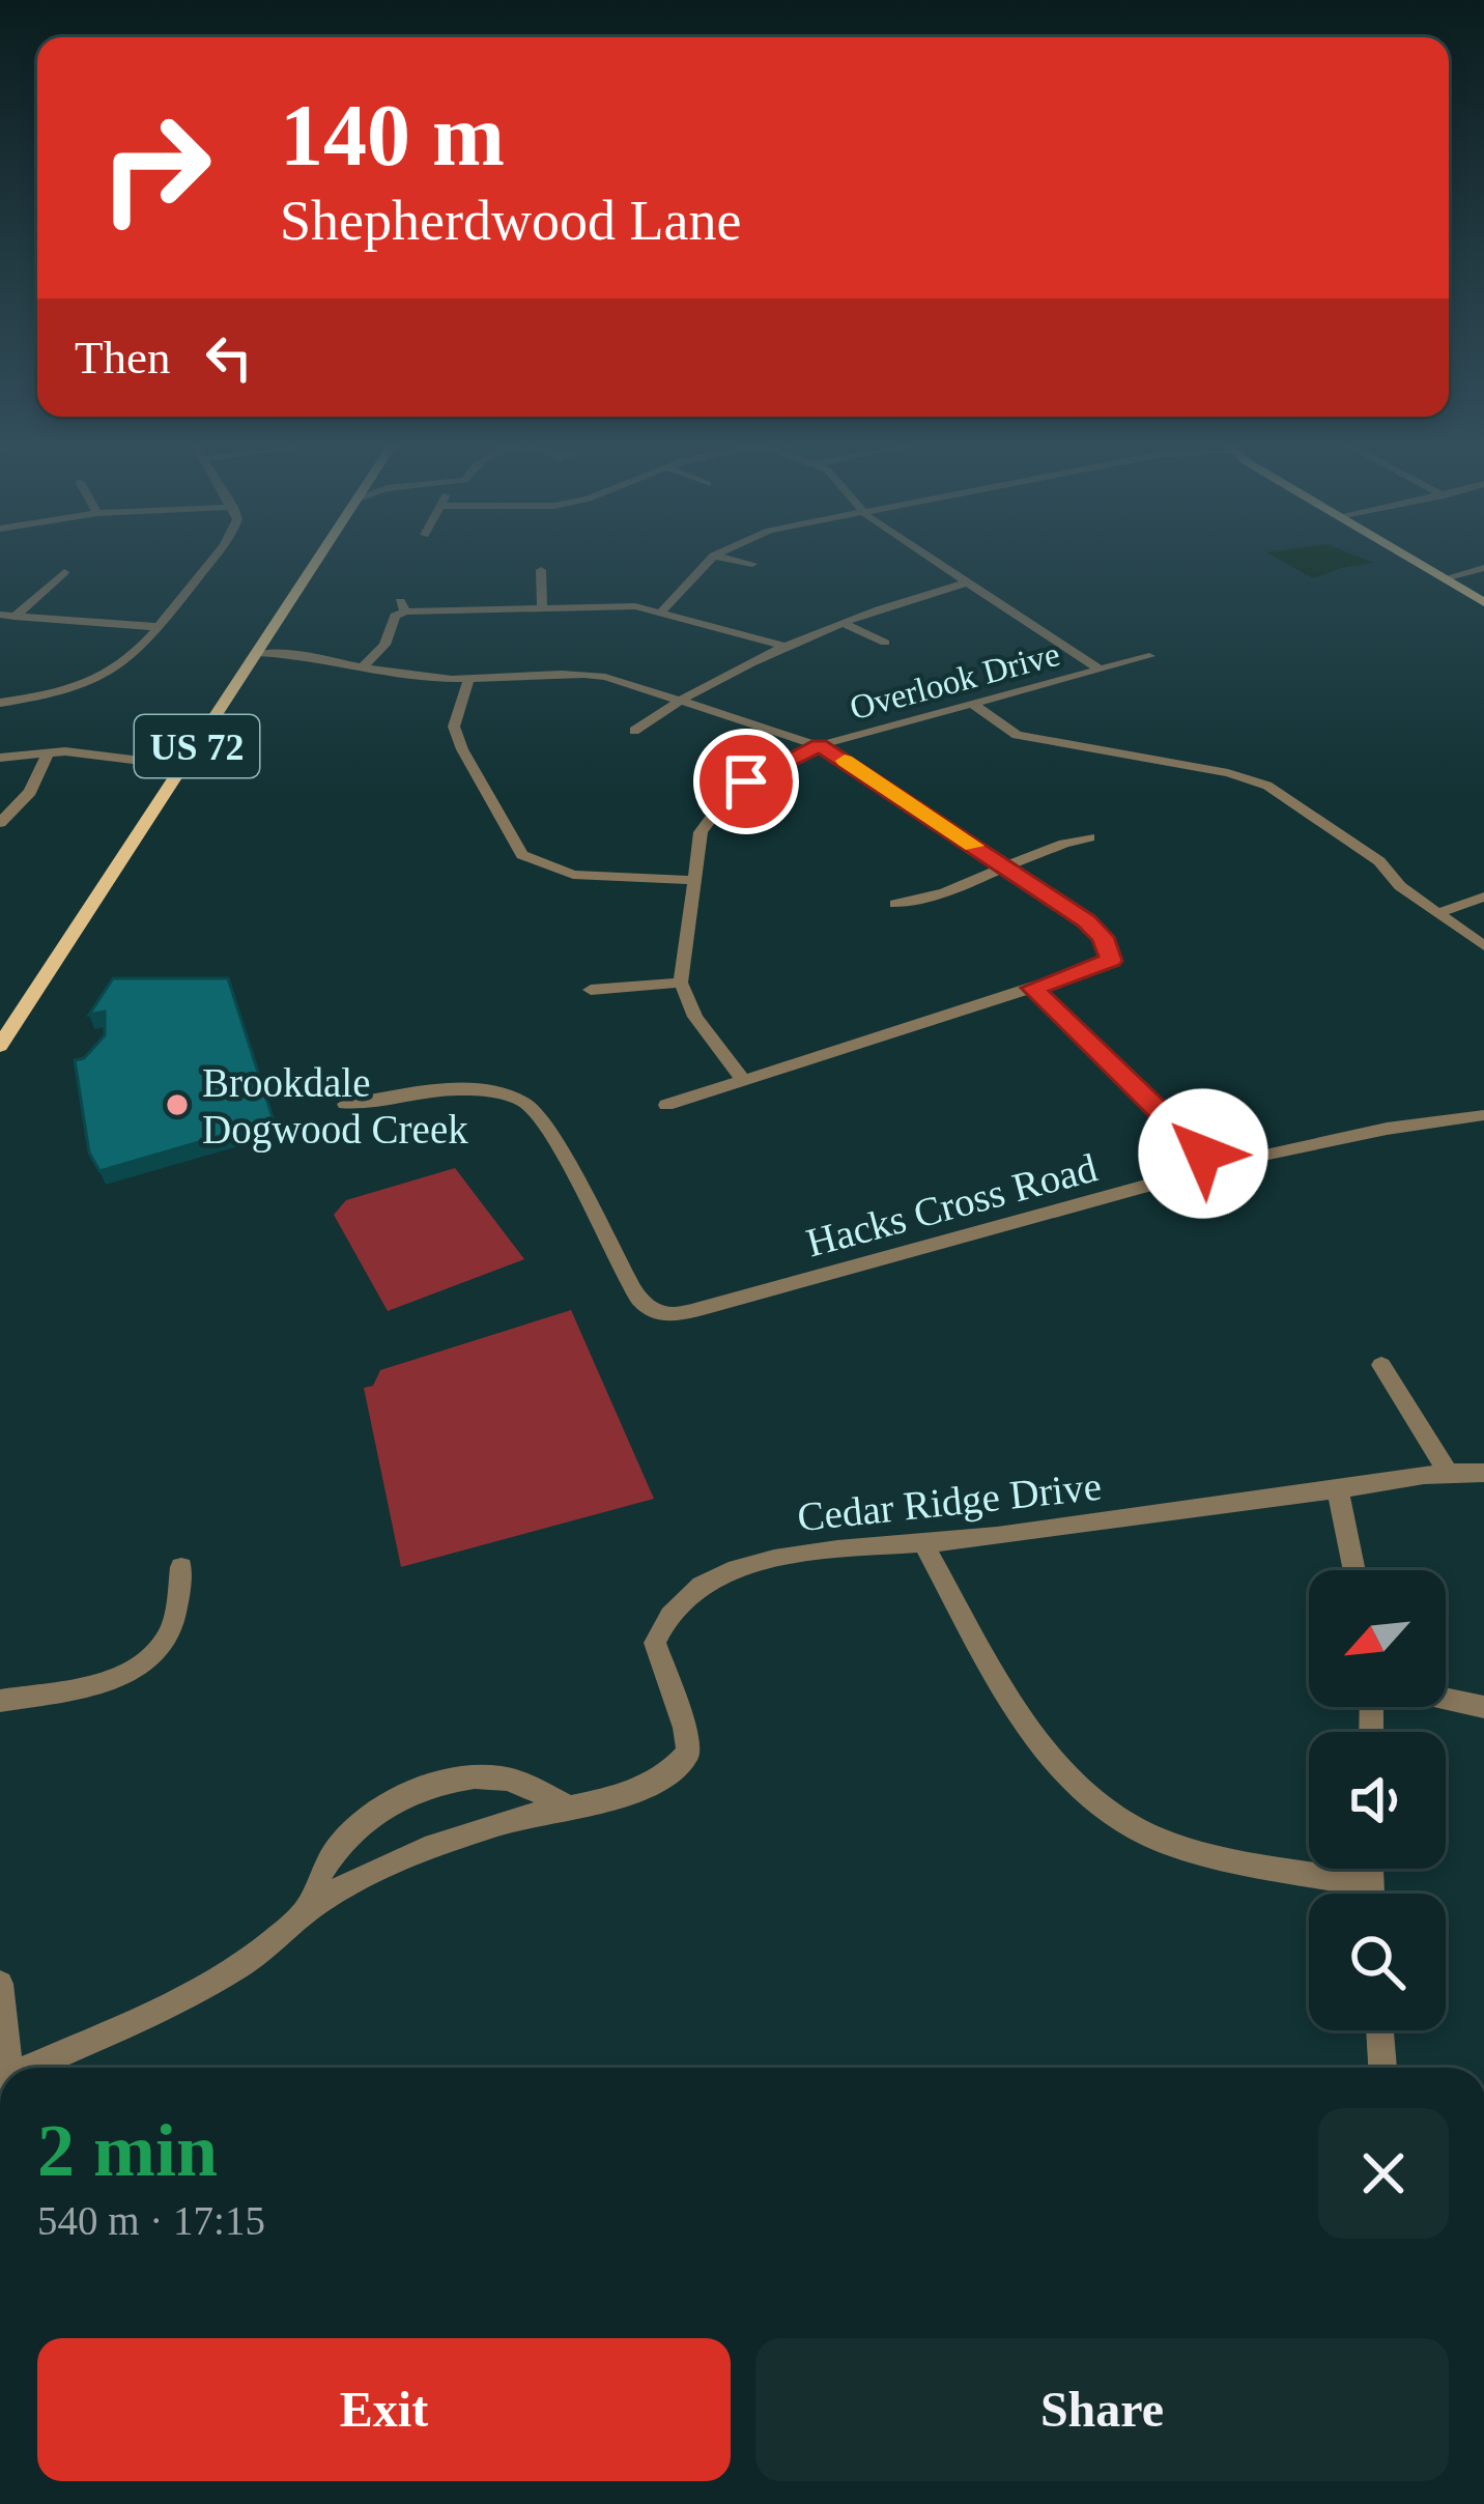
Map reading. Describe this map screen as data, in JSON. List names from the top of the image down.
{
  "streets": {
    "main road": ["US 72"],
    "street": ["Overlook Drive", "Hacks Cross Road", "Cedar Ridge Drive"]
  },
  "places": ["Brookdale Dogwood Creek"],
  "north": "bottom left",
  "page": {
    "turn": ["140 m", "Shepherdwood Lane"],
    "then": "Then",
    "heading": ["2 min", "540 m · 17:15"],
    "buttons": ["Exit", "Share"]
  }
}
